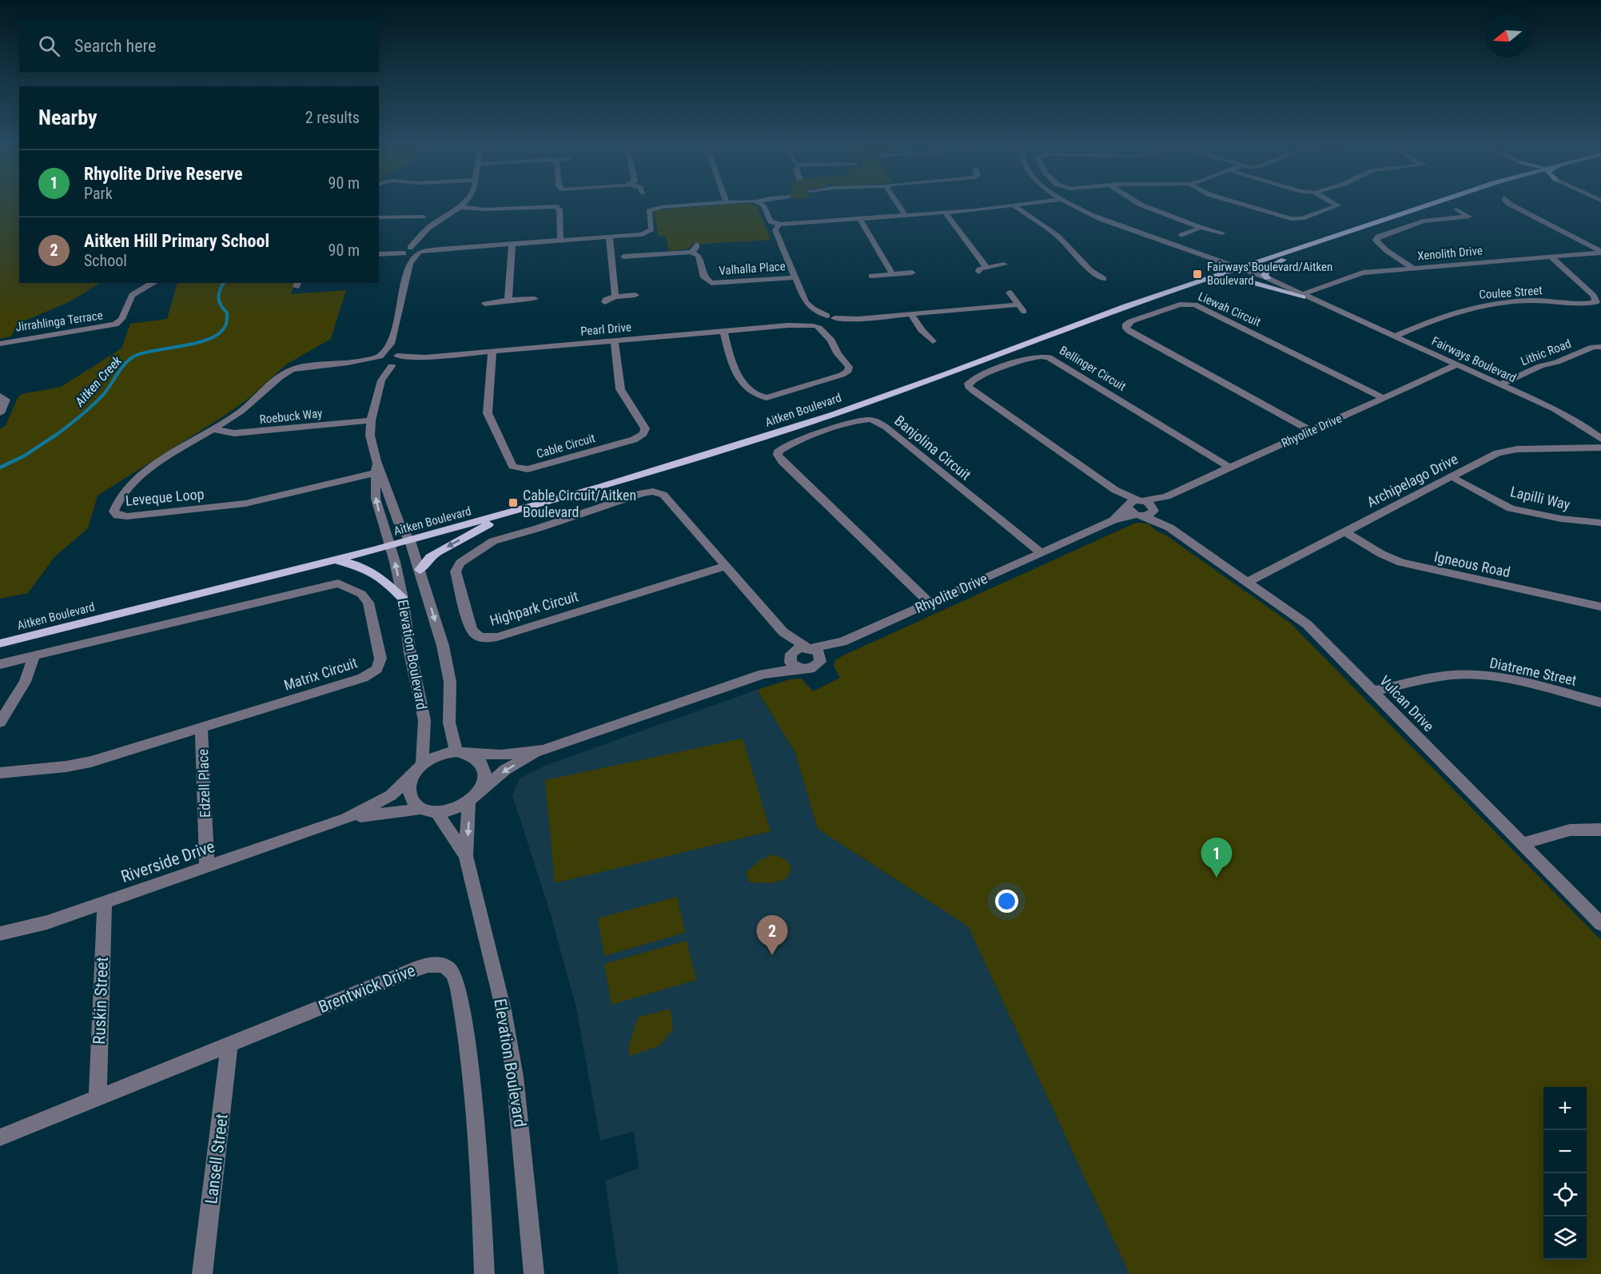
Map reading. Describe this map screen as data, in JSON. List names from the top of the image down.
{
  "streets": {
    "main road": ["Aitken Boulevard"],
    "street": [
      "Xenolith Drive",
      "Valhalla Place",
      "Coulee Street",
      "Liewah Circuit",
      "Jirrahlinga Terrace",
      "Pearl Drive",
      "Lithic Road",
      "Fairways Boulevard",
      "Bellinger Circuit",
      "Roebuck Way",
      "Rhyolite Drive",
      "Cable Circuit",
      "Banjolina Circuit",
      "Archipelago Drive",
      "Leveque Loop",
      "Lapilli Way",
      "Igneous Road",
      "Highpark Circuit",
      "Elevation Boulevard",
      "Diatreme Street",
      "Matrix Circuit",
      "Vulcan Drive",
      "Edzell Place",
      "Riverside Drive",
      "Brentwick Drive",
      "Ruskin Street",
      "Lansell Street"
    ]
  },
  "crossings": [
    ["Xenolith Drive", "Coulee Street"],
    ["Xenolith Drive", "Fairways Boulevard"],
    ["Coulee Street", "Fairways Boulevard"],
    ["Liewah Circuit", "Rhyolite Drive"],
    ["Pearl Drive", "Cable Circuit"],
    ["Pearl Drive", "Leveque Loop"],
    ["Lithic Road", "Fairways Boulevard"],
    ["Fairways Boulevard", "Aitken Boulevard"],
    ["Fairways Boulevard", "Rhyolite Drive"],
    ["Bellinger Circuit", "Rhyolite Drive"],
    ["Bellinger Circuit", "Vulcan Drive"],
    ["Aitken Boulevard", "Elevation Boulevard"],
    ["Roebuck Way", "Leveque Loop"],
    ["Rhyolite Drive", "Banjolina Circuit"],
    ["Rhyolite Drive", "Highpark Circuit"],
    ["Rhyolite Drive", "Vulcan Drive"],
    ["Archipelago Drive", "Lapilli Way"],
    ["Archipelago Drive", "Igneous Road"],
    ["Archipelago Drive", "Vulcan Drive"],
    ["Leveque Loop", "Elevation Boulevard"],
    ["Elevation Boulevard", "Riverside Drive"],
    ["Diatreme Street", "Vulcan Drive"],
    ["Matrix Circuit", "Edzell Place"],
    ["Edzell Place", "Riverside Drive"],
    ["Riverside Drive", "Ruskin Street"],
    ["Brentwick Drive", "Ruskin Street"],
    ["Brentwick Drive", "Lansell Street"]
  ],
  "water": ["Aitken Creek"],
  "places": {
    "transit": ["Fairways Boulevard/Aitken Boulevard", "Cable Circuit/Aitken Boulevard"]
  },
  "north": "left",
  "page": {
    "search": "Search here",
    "heading": ["Nearby", "2 results"],
    "list": [
      {
        "mark": "1",
        "name": "Rhyolite Drive Reserve",
        "note": "Park",
        "value": "90 m"
      },
      {
        "mark": "2",
        "name": "Aitken Hill Primary School",
        "note": "School",
        "value": "90 m"
      }
    ],
    "pins": ["1", "2"],
    "map_buttons": ["+", "−"]
  }
}
